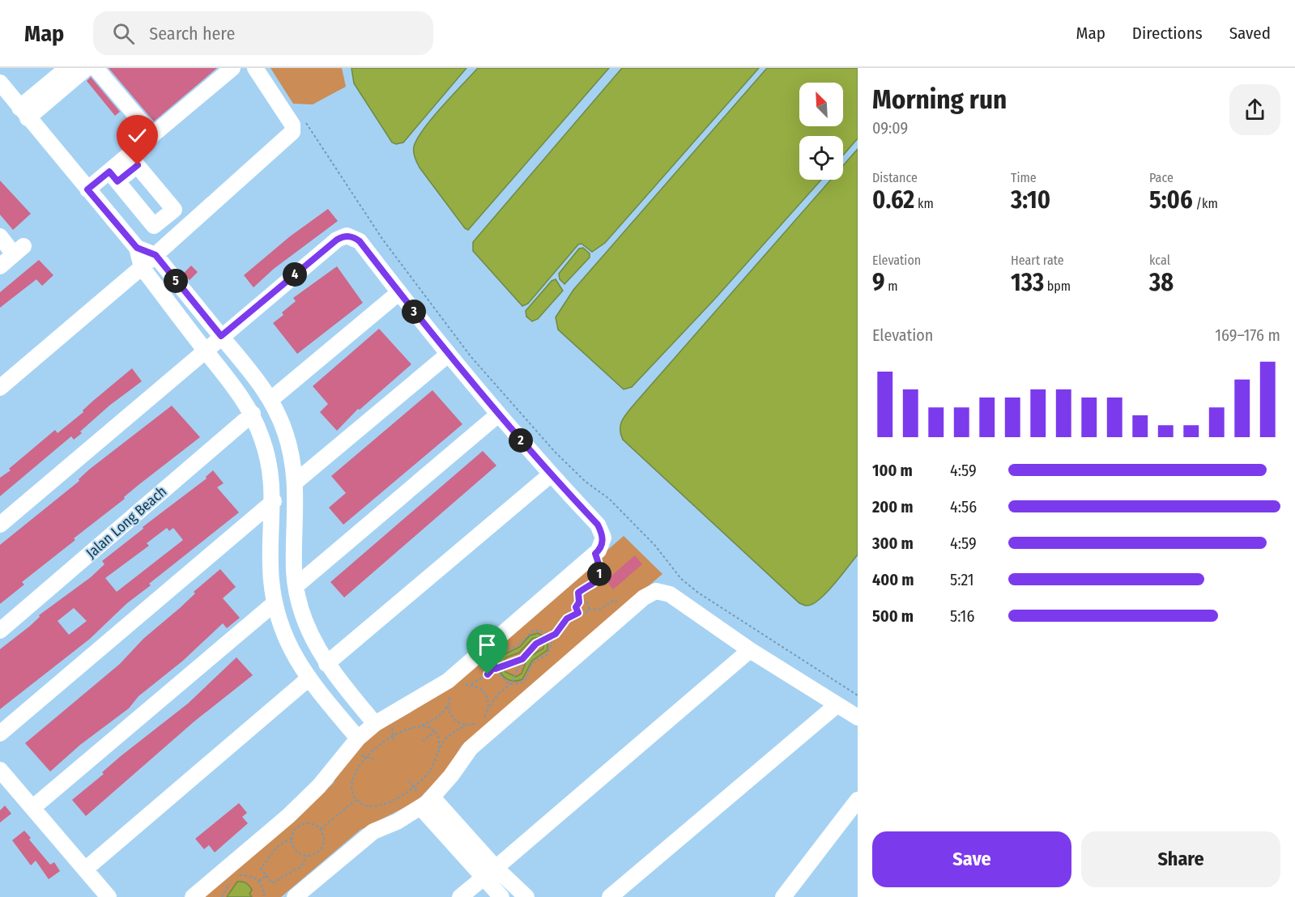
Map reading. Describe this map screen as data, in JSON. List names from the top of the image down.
{
  "streets": {
    "street": ["Jalan Long Beach"]
  },
  "north": "top left",
  "page": {
    "header": "Map",
    "search": "Search here",
    "nav": ["Map", "Directions", "Saved"],
    "heading": ["Morning run", "09:09"],
    "stats": [
      ["Distance", "0.62 km"],
      ["Time", "3:10"],
      ["Pace", "5:06 /km"],
      ["Elevation", "9 m"],
      ["Heart rate", "133 bpm"],
      ["kcal", "38"]
    ],
    "pins": [
      "4",
      "5",
      "3",
      "2",
      "1"
    ],
    "chart": ["Elevation", "169–176 m"],
    "list": [
      {
        "name": "100 m",
        "note": "4:59"
      },
      {
        "name": "200 m",
        "note": "4:56"
      },
      {
        "name": "300 m",
        "note": "4:59"
      },
      {
        "name": "400 m",
        "note": "5:21"
      },
      {
        "name": "500 m",
        "note": "5:16"
      }
    ],
    "buttons": ["Save", "Share"]
  }
}
